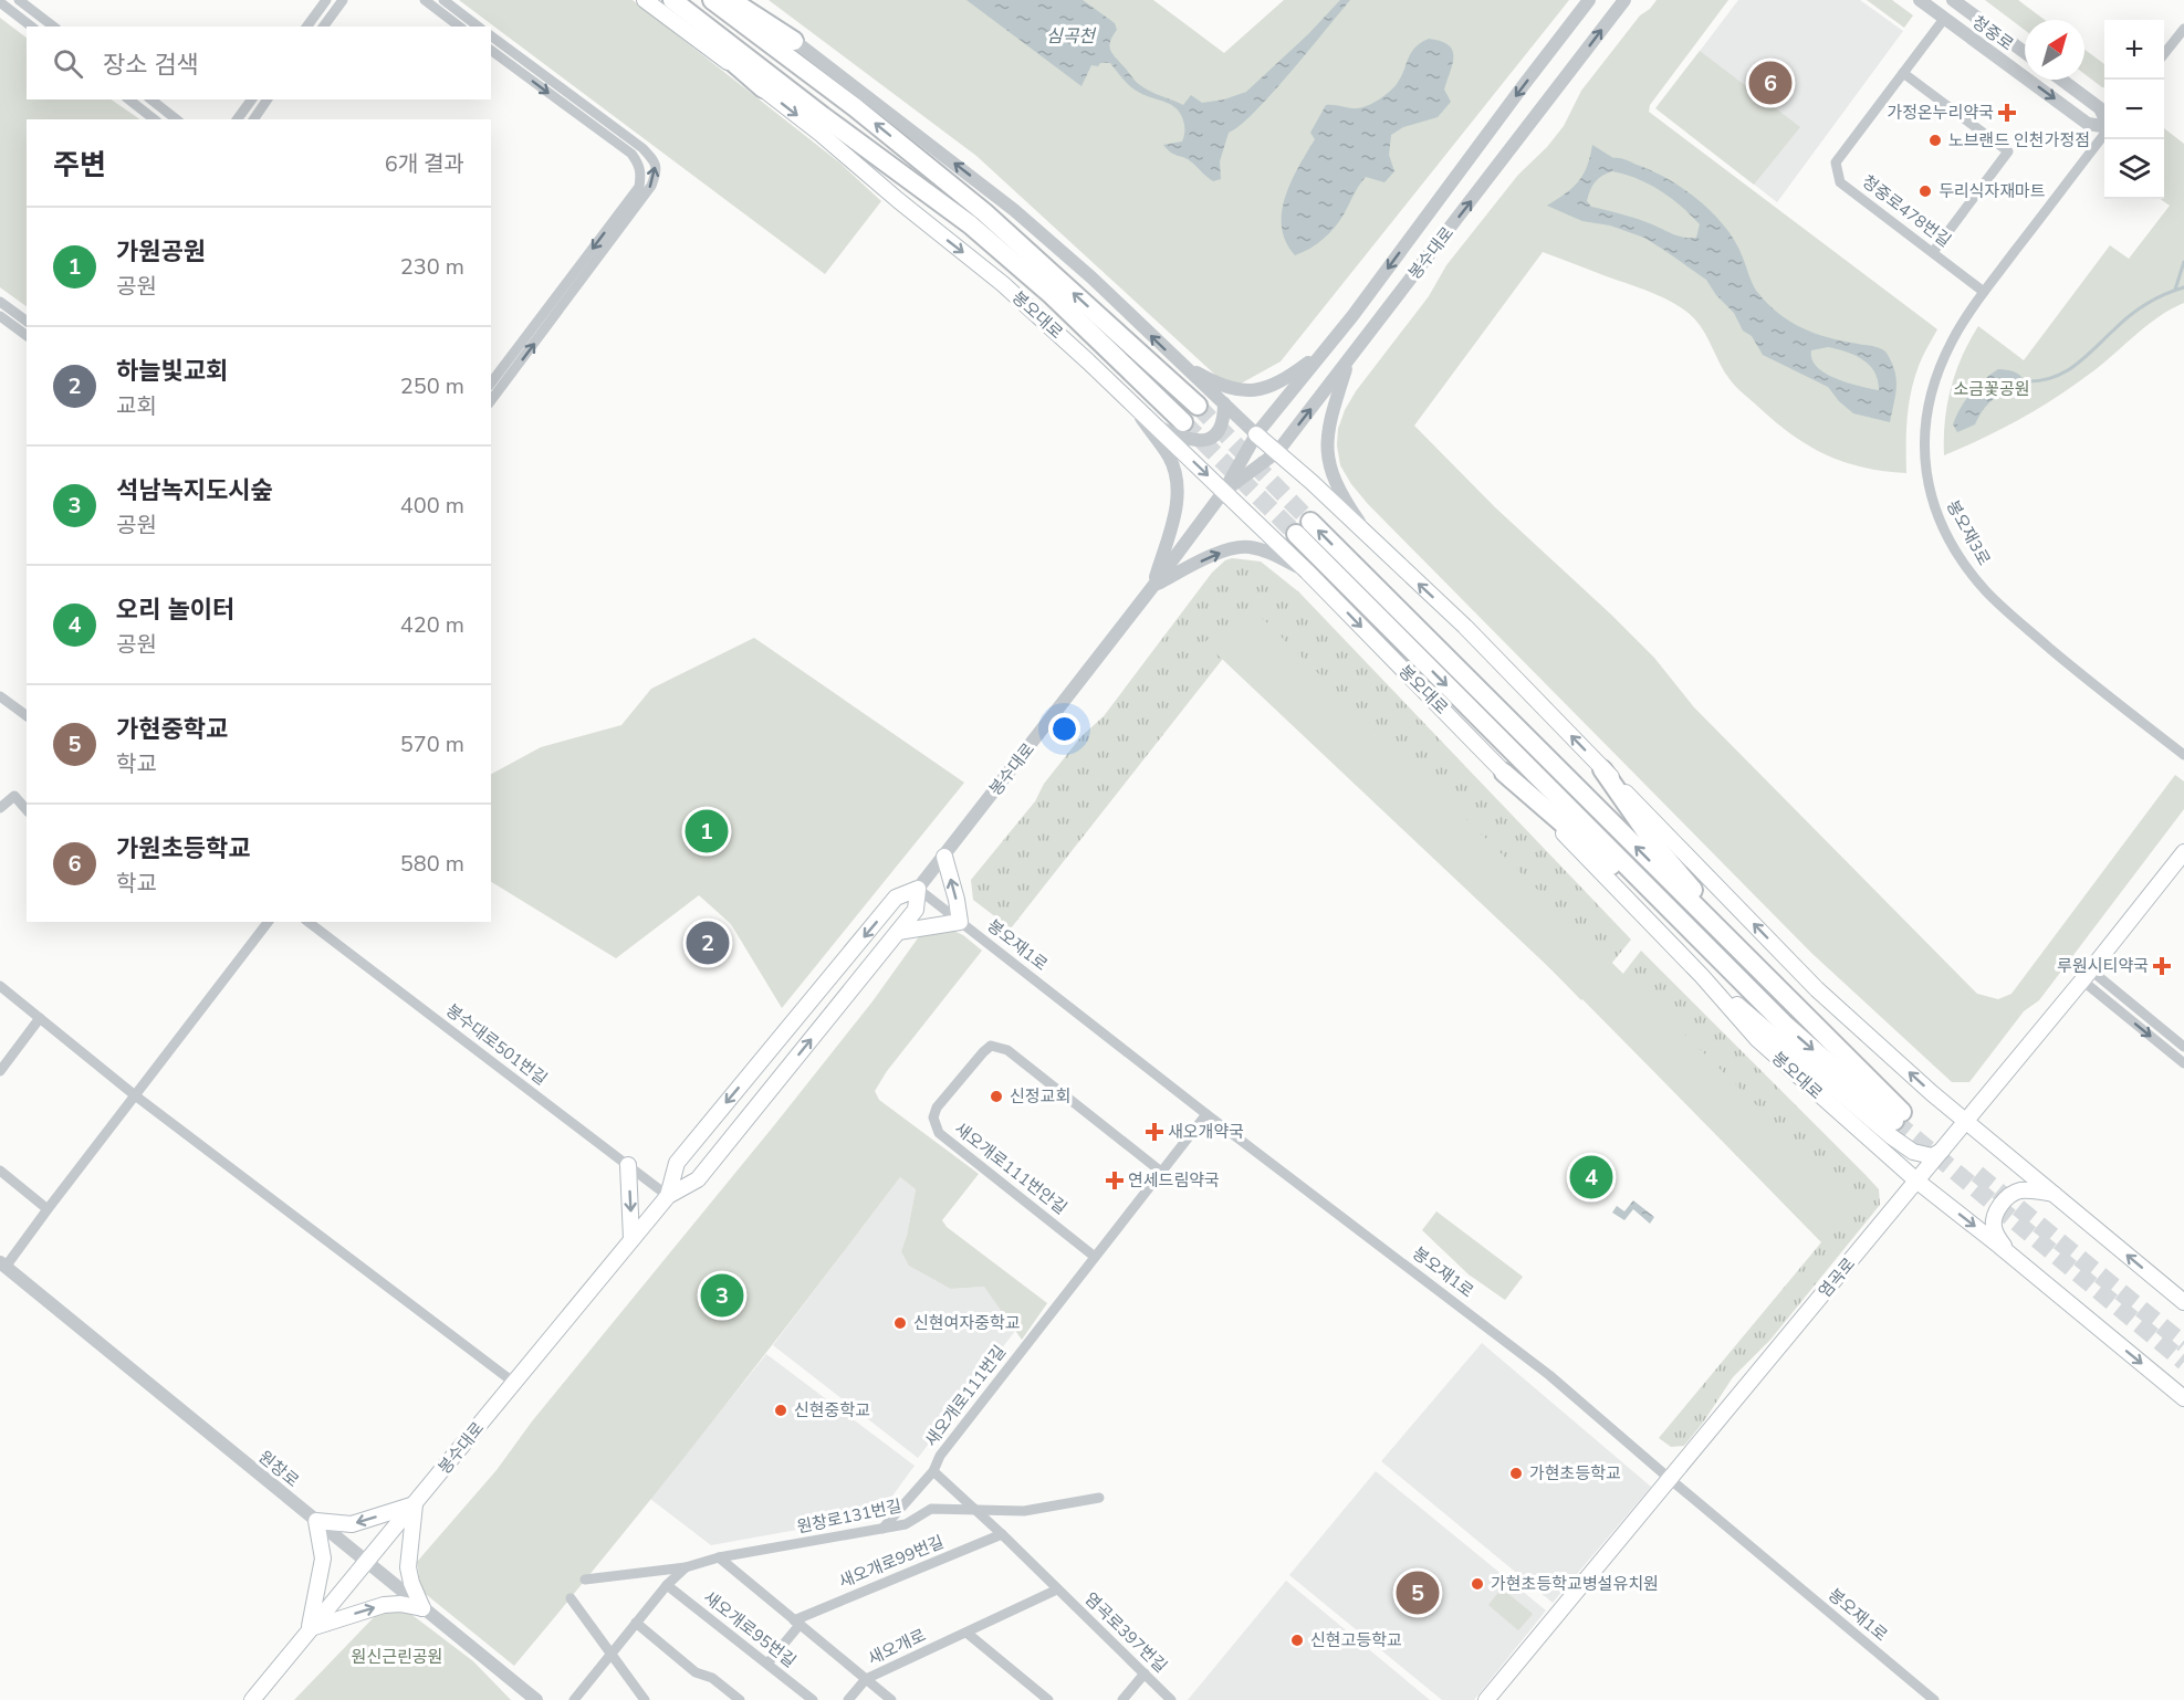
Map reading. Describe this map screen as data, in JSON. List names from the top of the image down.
{
  "streets": {
    "highway": ["봉오대로"],
    "main road": ["봉수대로", "염곡로"],
    "street": [
      "청중로",
      "청중로478번길",
      "봉오재3로",
      "봉오재1로",
      "봉수대로501번길",
      "새오개로111번안길",
      "새오개로111번길",
      "원창로",
      "원창로131번길",
      "새오개로99번길",
      "새오개로95번길",
      "염곡로397번길",
      "새오개로"
    ]
  },
  "crossings": [
    ["청중로", "청중로478번길"],
    ["청중로478번길", "봉오재3로"],
    ["봉수대로", "봉오대로"],
    ["봉수대로", "봉오재1로"],
    ["봉수대로", "봉수대로501번길"],
    ["봉수대로", "원창로"],
    ["봉오대로", "염곡로"],
    ["봉오재1로", "염곡로"],
    ["봉오재1로", "새오개로111번길"],
    ["새오개로111번안길", "새오개로111번길"],
    ["새오개로111번길", "원창로131번길"],
    ["새오개로111번길", "새오개로99번길"],
    ["새오개로111번길", "염곡로397번길"],
    ["새오개로111번길", "새오개로"],
    ["원창로131번길", "새오개로95번길"],
    ["염곡로397번길", "새오개로"]
  ],
  "water": ["심곡천"],
  "parks": ["소금꽃공원", "원신근린공원"],
  "places": {
    "health": [
      "가정온누리약국",
      "루원시티약국",
      "새오개약국",
      "연세드림약국"
    ],
    "other": [
      "노브랜드 인천가정점",
      "두리식자재마트",
      "신정교회",
      "신현여자중학교",
      "신현중학교",
      "가현초등학교",
      "가현초등학교병설유치원",
      "신현고등학교"
    ]
  },
  "north": "top right",
  "page": {
    "map_buttons": ["+", "−"],
    "search": "장소 검색",
    "pins": [
      "6",
      "1",
      "2",
      "4",
      "3",
      "5"
    ],
    "heading": ["주변", "6개 결과"],
    "list": [
      {
        "mark": "1",
        "name": "가원공원",
        "note": "공원",
        "value": "230 m"
      },
      {
        "mark": "2",
        "name": "하늘빛교회",
        "note": "교회",
        "value": "250 m"
      },
      {
        "mark": "3",
        "name": "석남녹지도시숲",
        "note": "공원",
        "value": "400 m"
      },
      {
        "mark": "4",
        "name": "오리 놀이터",
        "note": "공원",
        "value": "420 m"
      },
      {
        "mark": "5",
        "name": "가현중학교",
        "note": "학교",
        "value": "570 m"
      },
      {
        "mark": "6",
        "name": "가원초등학교",
        "note": "학교",
        "value": "580 m"
      }
    ]
  }
}
